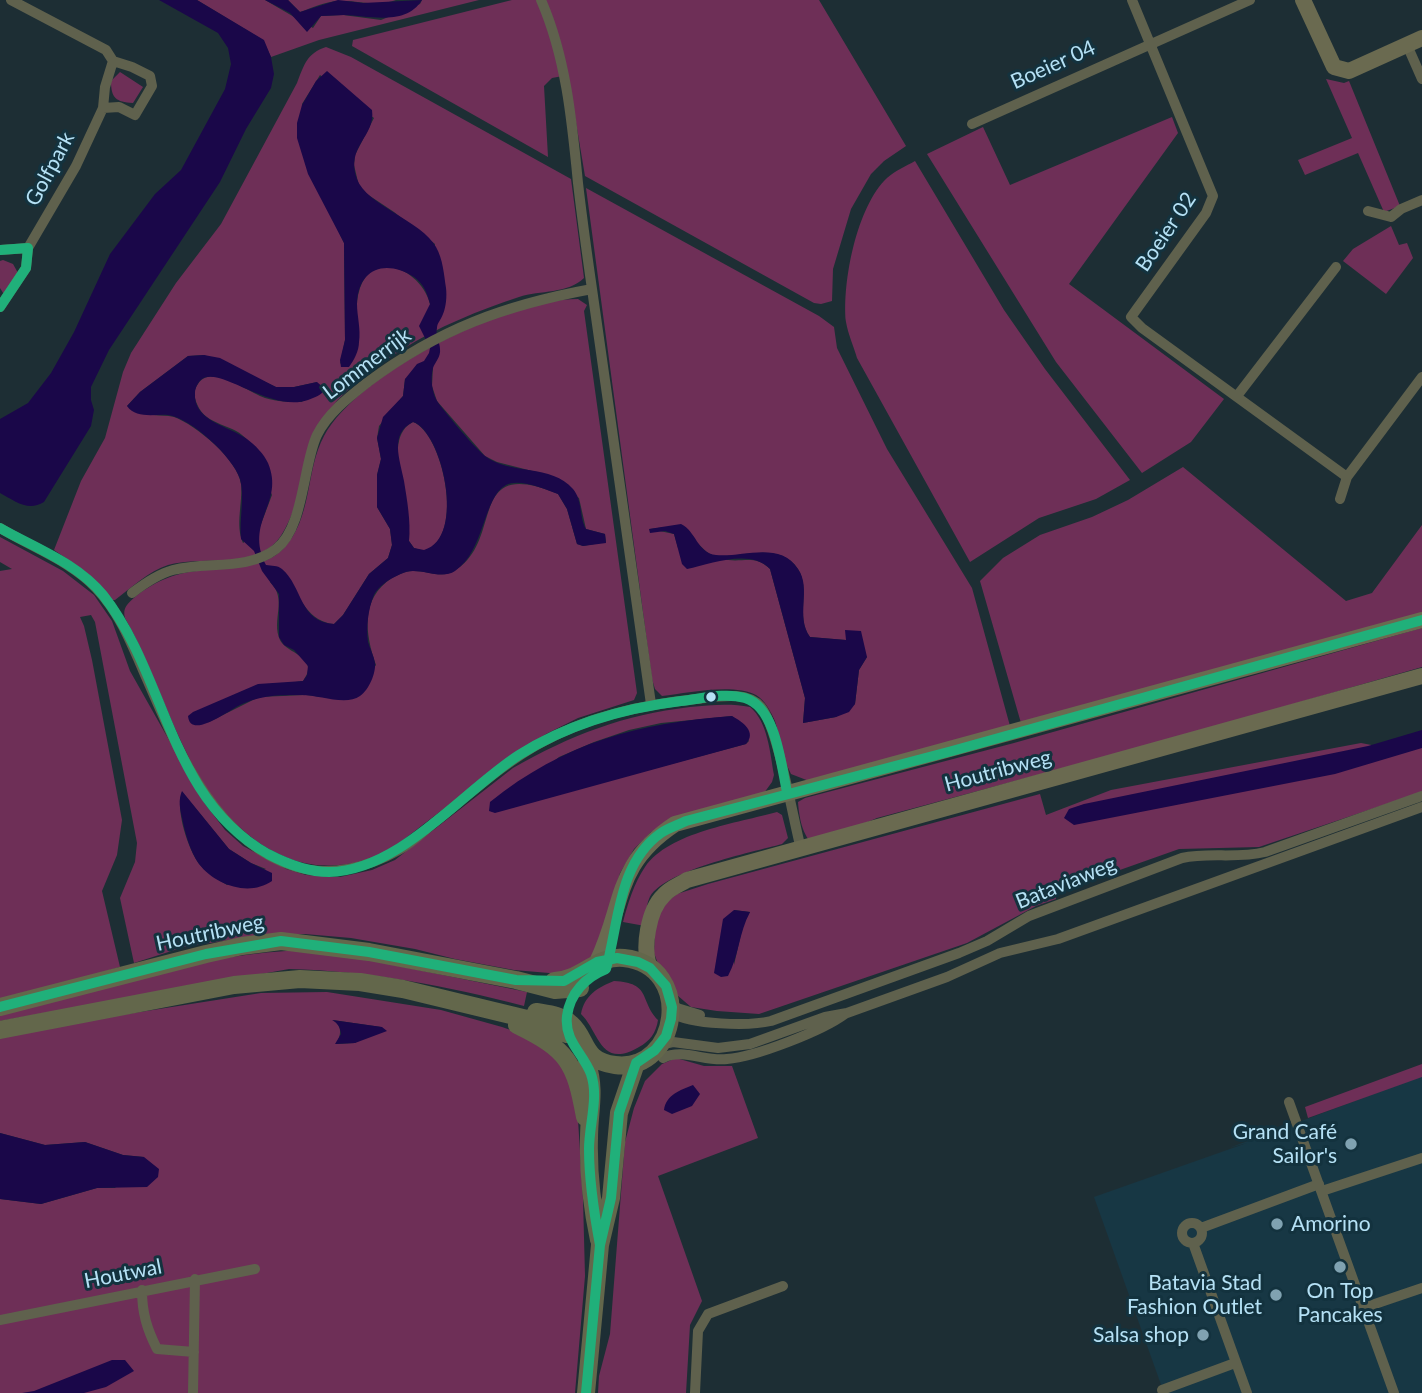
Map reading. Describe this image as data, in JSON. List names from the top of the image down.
{
  "streets": {
    "main road": ["Houtribweg"],
    "street": [
      "Boeier 04",
      "Golfpark",
      "Boeier 02",
      "Lommerrijk",
      "Bataviaweg",
      "Houtwal"
    ]
  },
  "crossings": [
    ["Boeier 04", "Boeier 02"],
    ["Houtribweg", "Bataviaweg"]
  ],
  "places": [
    "Grand Café Sailor's",
    "Amorino",
    "On Top Pancakes",
    "Batavia Stad Fashion Outlet",
    "Salsa shop"
  ]
}
